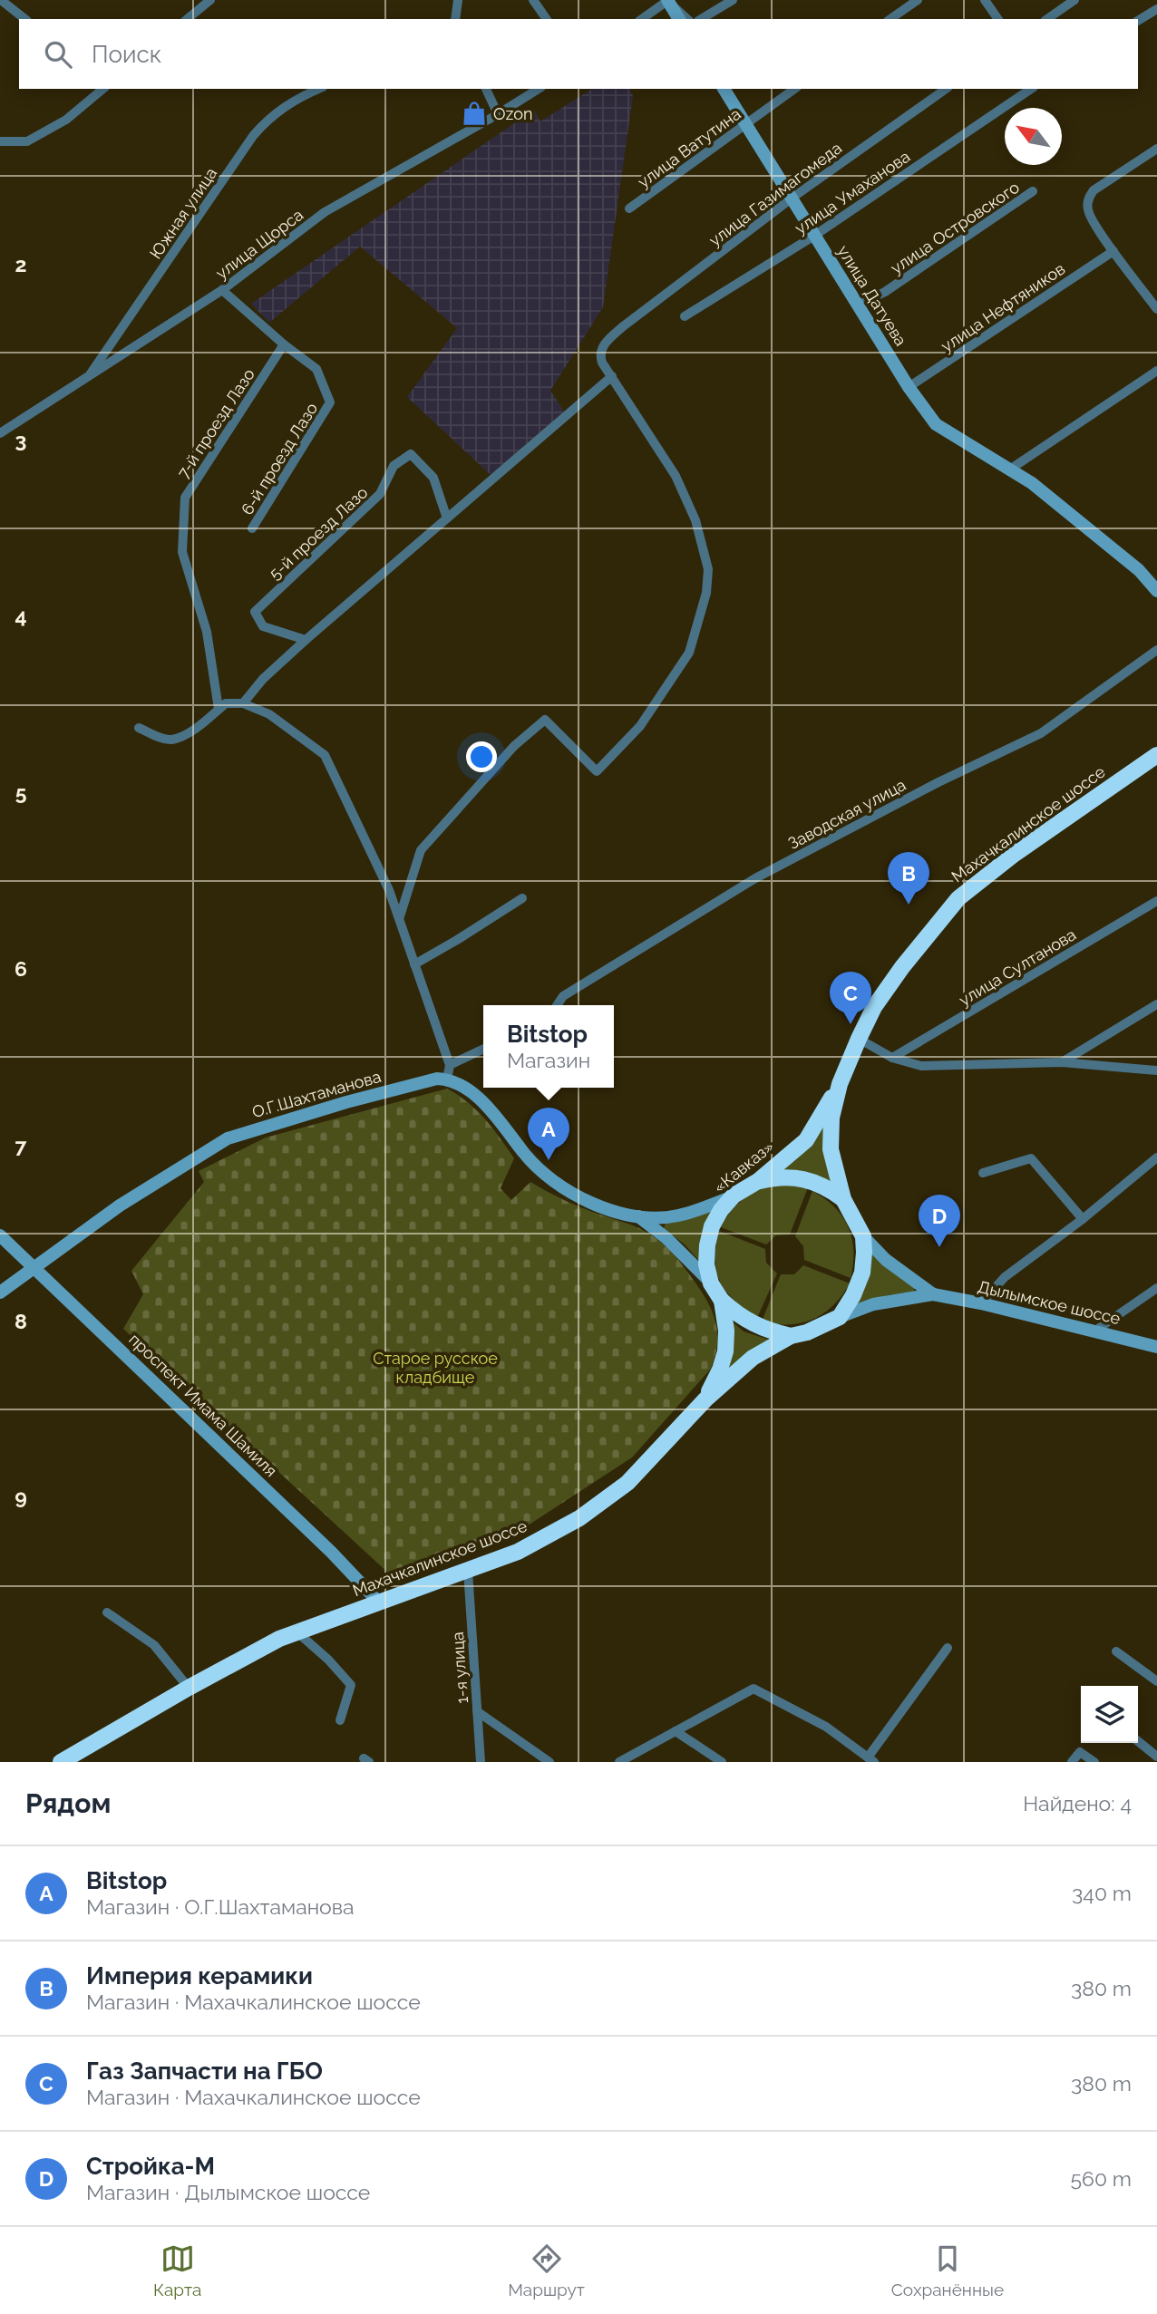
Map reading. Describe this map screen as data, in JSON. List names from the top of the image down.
{
  "streets": {
    "highway": ["Махачкалинское шоссе", "«Кавказ»"],
    "main road": [
      "улица Датуева",
      "О.Г.Шахтаманова",
      "Дылымское шоссе",
      "проспект Имама Шамиля"
    ],
    "street": [
      "улица Ватутина",
      "улица Умаханова",
      "улица Газимагомеда",
      "Южная улица",
      "улица Островского",
      "улица Щорса",
      "улица Нефтяников",
      "7-й проезд Лазо",
      "6-й проезд Лазо",
      "5-й проезд Лазо",
      "Заводская улица",
      "улица Султанова",
      "1-я улица"
    ]
  },
  "crossings": [
    ["улица Ватутина", "улица Датуева"],
    ["улица Умаханова", "улица Датуева"],
    ["улица Газимагомеда", "улица Датуева"],
    ["Южная улица", "улица Щорса"],
    ["улица Островского", "улица Датуева"],
    ["улица Датуева", "улица Нефтяников"],
    ["7-й проезд Лазо", "6-й проезд Лазо"],
    ["Махачкалинское шоссе", "«Кавказ»"],
    ["Махачкалинское шоссе", "проспект Имама Шамиля"],
    ["Махачкалинское шоссе", "1-я улица"],
    ["О.Г.Шахтаманова", "проспект Имама Шамиля"]
  ],
  "parks": ["Старое русское кладбище"],
  "places": {
    "shop": ["Ozon"]
  },
  "north": "top left",
  "page": {
    "search": "Поиск",
    "pins": [
      "B",
      "C",
      "A",
      "D"
    ],
    "popup": ["Bitstop", "Магазин"],
    "heading": ["Рядом", "Найдено: 4"],
    "list": [
      {
        "mark": "A",
        "name": "Bitstop",
        "note": "Магазин · О.Г.Шахтаманова",
        "value": "340 m"
      },
      {
        "mark": "B",
        "name": "Империя керамики",
        "note": "Магазин · Махачкалинское шоссе",
        "value": "380 m"
      },
      {
        "mark": "C",
        "name": "Газ Запчасти на ГБО",
        "note": "Магазин · Махачкалинское шоссе",
        "value": "380 m"
      },
      {
        "mark": "D",
        "name": "Стройка-М",
        "note": "Магазин · Дылымское шоссе",
        "value": "560 m"
      }
    ],
    "nav": ["Карта", "Маршрут", "Сохранённые"]
  },
  "grid": {
    "rows": [
      "2",
      "3",
      "4",
      "5",
      "6",
      "7",
      "8",
      "9"
    ]
  }
}
